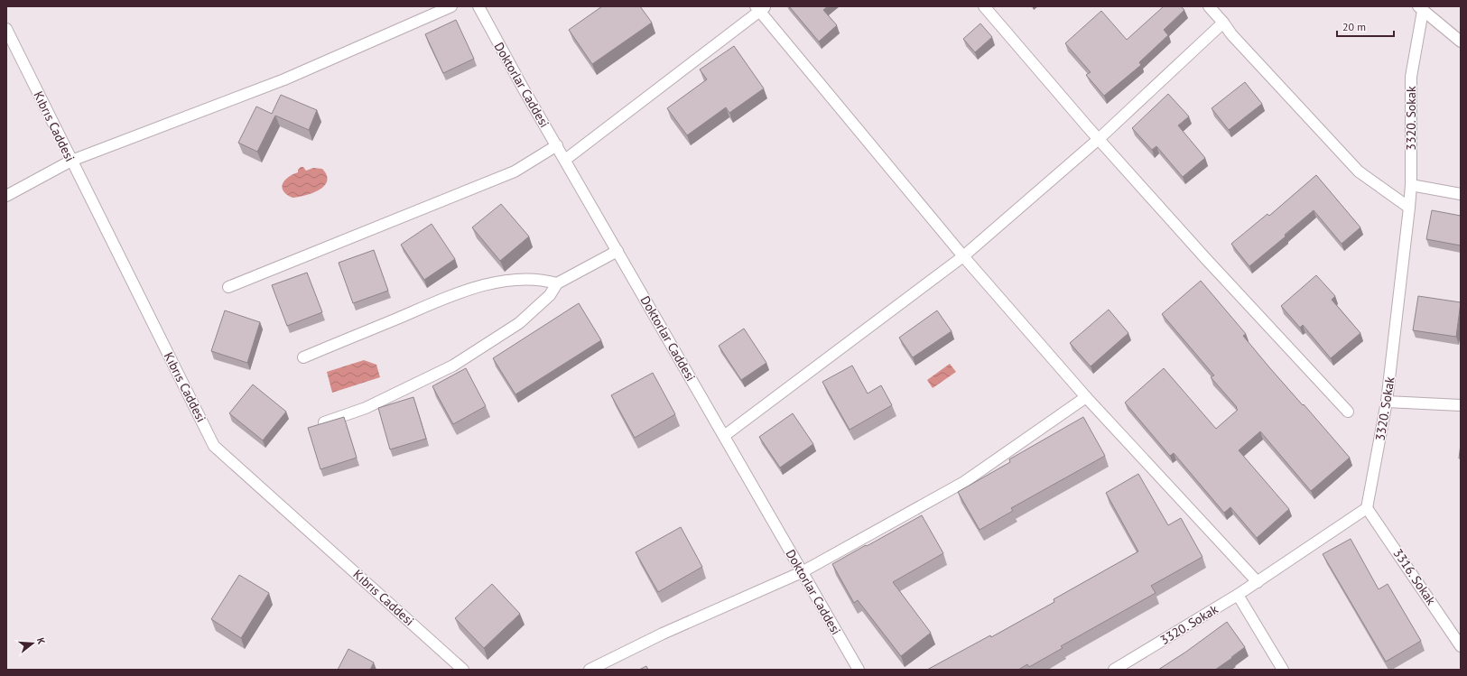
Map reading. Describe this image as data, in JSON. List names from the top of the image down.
{
  "streets": {
    "street": [
      "Doktorlar Caddesi",
      "3320. Sokak",
      "Kıbrıs Caddesi",
      "3316. Sokak"
    ]
  },
  "crossings": [
    ["3320. Sokak", "3316. Sokak"]
  ],
  "scale_bar": "20 m",
  "north": "right"
}
